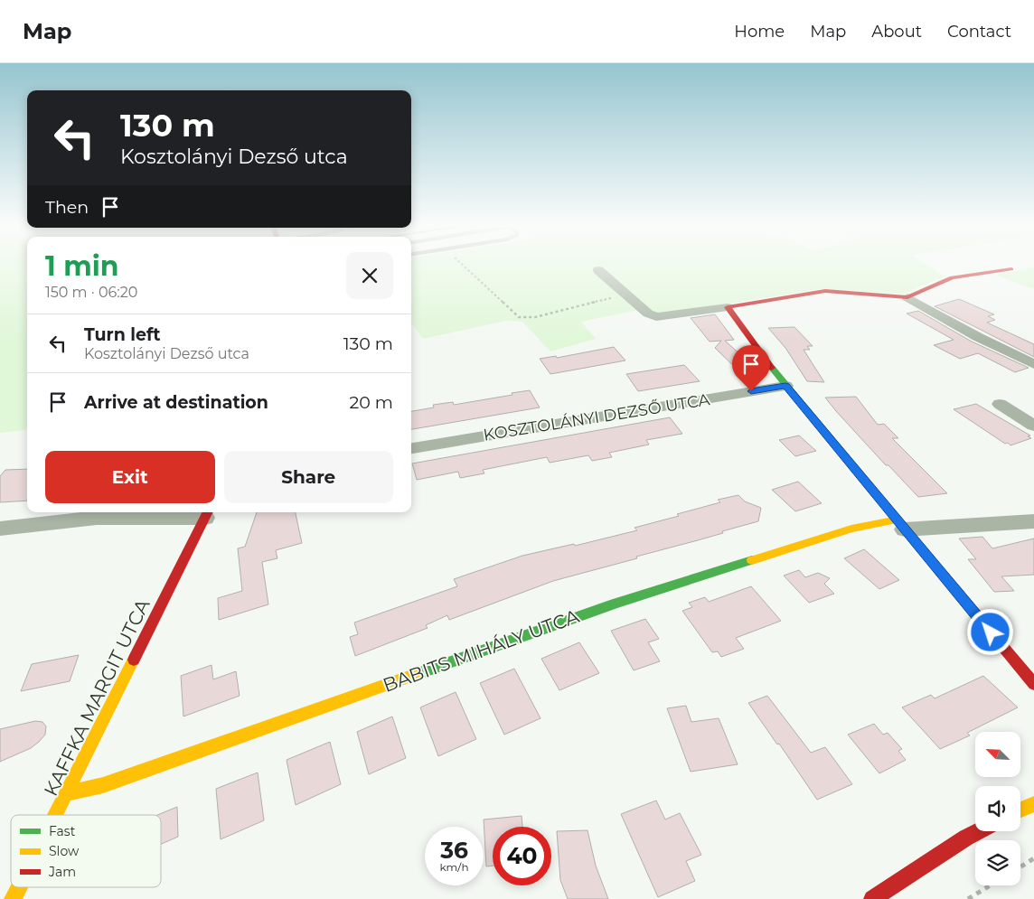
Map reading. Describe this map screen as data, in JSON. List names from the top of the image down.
{
  "streets": {
    "street": ["KOSZTOLÁNYI DEZSŐ UTCA", "BABITS MIHÁLY UTCA", "KAFFKA MARGIT UTCA"]
  },
  "crossings": [
    ["BABITS MIHÁLY UTCA", "KAFFKA MARGIT UTCA"]
  ],
  "legend": ["Fast", "Slow", "Jam"],
  "north": "top left",
  "page": {
    "header": "Map",
    "nav": [
      "Home",
      "Map",
      "About",
      "Contact"
    ],
    "turn": ["130 m", "Kosztolányi Dezső utca"],
    "then": "Then",
    "heading": ["1 min", "150 m · 06:20"],
    "list": [
      {
        "name": "Turn left",
        "note": "Kosztolányi Dezső utca",
        "value": "130 m"
      },
      {
        "name": "Arrive at destination",
        "value": "20 m"
      }
    ],
    "buttons": ["Exit", "Share"],
    "speed": "36 km/h",
    "limit": "40"
  }
}
